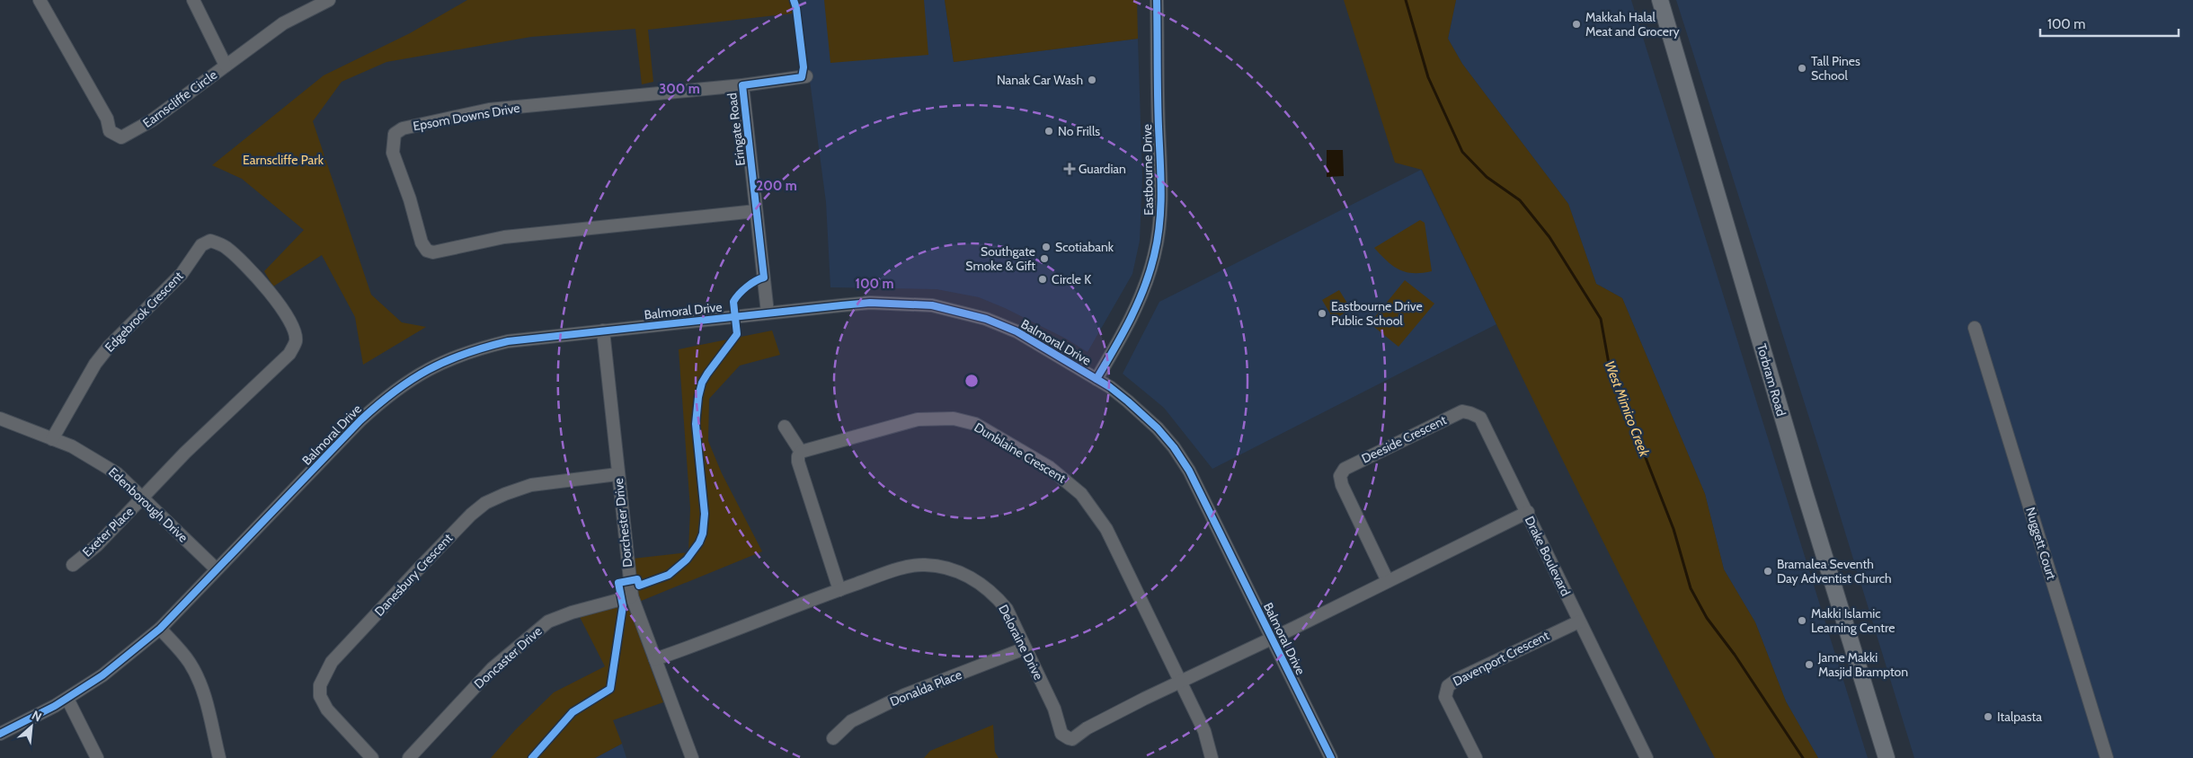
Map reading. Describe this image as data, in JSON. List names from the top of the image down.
{
  "streets": {
    "main road": ["Torbram Road"],
    "street": [
      "Earnscliffe Circle",
      "Epsom Downs Drive",
      "Eringate Road",
      "Eastbourne Drive",
      "Balmoral Drive",
      "Edgebrook Crescent",
      "Deeside Crescent",
      "Dunblaine Crescent",
      "Edenborough Drive",
      "Dorchester Drive",
      "Exeter Place",
      "Nuggett Court",
      "Drake Boulevard",
      "Danesbury Crescent",
      "Deloraine Drive",
      "Doncaster Drive",
      "Davenport Crescent",
      "Donalda Place"
    ]
  },
  "crossings": [
    ["Epsom Downs Drive", "Eringate Road"],
    ["Eringate Road", "Balmoral Drive"],
    ["Eastbourne Drive", "Balmoral Drive"],
    ["Balmoral Drive", "Edenborough Drive"],
    ["Balmoral Drive", "Dorchester Drive"],
    ["Balmoral Drive", "Drake Boulevard"],
    ["Balmoral Drive", "Deloraine Drive"],
    ["Edgebrook Crescent", "Edenborough Drive"],
    ["Edgebrook Crescent", "Exeter Place"],
    ["Deeside Crescent", "Drake Boulevard"],
    ["Dunblaine Crescent", "Deloraine Drive"],
    ["Edenborough Drive", "Exeter Place"],
    ["Dorchester Drive", "Danesbury Crescent"],
    ["Dorchester Drive", "Deloraine Drive"],
    ["Dorchester Drive", "Doncaster Drive"],
    ["Drake Boulevard", "Deloraine Drive"],
    ["Drake Boulevard", "Davenport Crescent"],
    ["Deloraine Drive", "Donalda Place"]
  ],
  "water": ["West Mimico Creek"],
  "parks": ["Earnscliffe Park"],
  "places": {
    "other": [
      "Makkah Halal Meat and Grocery",
      "Tall Pines School",
      "Nanak Car Wash",
      "No Frills",
      "Scotiabank",
      "Southgate Smoke & Gift",
      "Circle K",
      "Eastbourne Drive Public School",
      "Bramalea Seventh Day Adventist Church",
      "Makki Islamic Learning Centre",
      "Jame Makki Masjid Brampton",
      "Italpasta"
    ],
    "health": ["Guardian"]
  },
  "scale_bar": "100 m",
  "north": "top right",
  "rings": ["300 m", "200 m", "100 m"]
}
